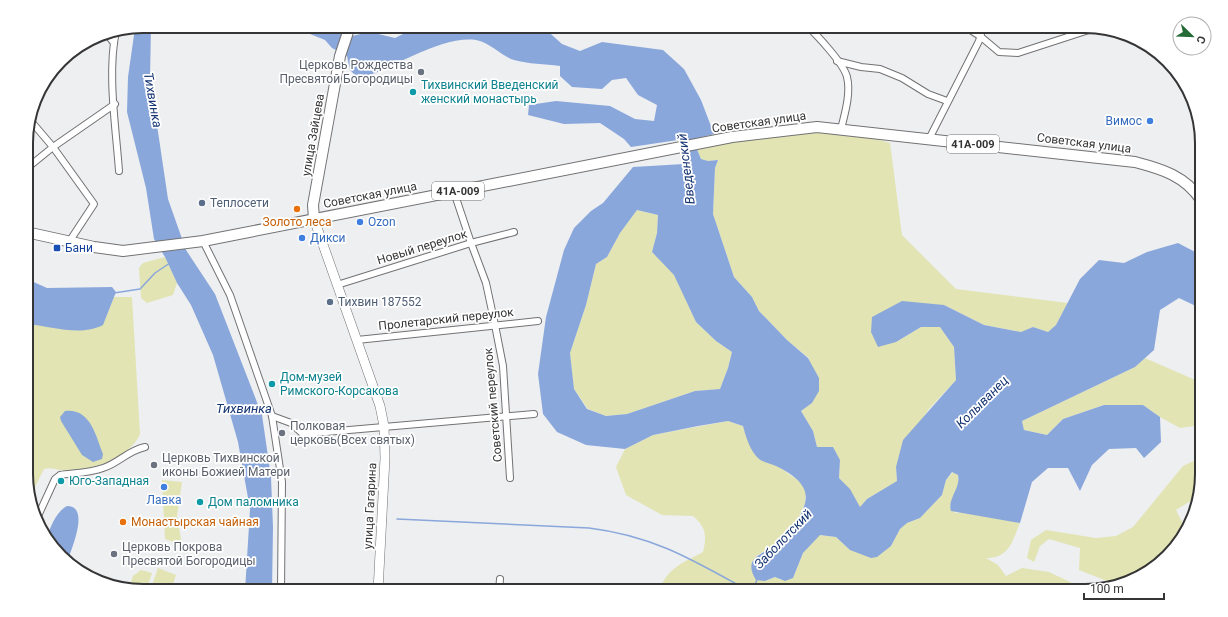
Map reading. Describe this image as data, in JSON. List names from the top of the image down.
{
  "streets": {
    "main road": ["Советская улица", "улица Зайцева", "41А-009"],
    "street": [
      "Новый переулок",
      "Пролетарский переулок",
      "Советский переулок",
      "улица Гагарина"
    ]
  },
  "crossings": [
    ["Советская улица", "улица Зайцева"],
    ["Советская улица", "41А-009"],
    ["Советская улица", "Советский переулок"],
    ["Советская улица", "улица Гагарина"],
    ["улица Зайцева", "41А-009"],
    ["улица Зайцева", "улица Гагарина"],
    ["41А-009", "улица Гагарина"],
    ["Новый переулок", "Советский переулок"],
    ["Новый переулок", "улица Гагарина"],
    ["Пролетарский переулок", "Советский переулок"],
    ["Пролетарский переулок", "улица Гагарина"]
  ],
  "water": [
    "Тихвинка",
    "Введенский",
    "Колыванец",
    "Заболотский"
  ],
  "places": {
    "other": [
      "Церковь Рождества Пресвятой Богородицы",
      "Тихвинский Введенский женский монастырь",
      "Вимос",
      "Теплосети",
      "Золото леса",
      "Ozon",
      "Дикси",
      "Тихвин 187552",
      "Дом-музей Римского-Корсакова",
      "Полковая церковь(Всех святых)",
      "Церковь Тихвинской иконы Божией Матери",
      "Юго-Западная",
      "Лавка",
      "Дом паломника",
      "Монастырская чайная",
      "Церковь Покрова Пресвятой Богородицы"
    ],
    "transit": ["Бани"]
  },
  "scale_bar": "100 m",
  "north": "bottom right"
}
